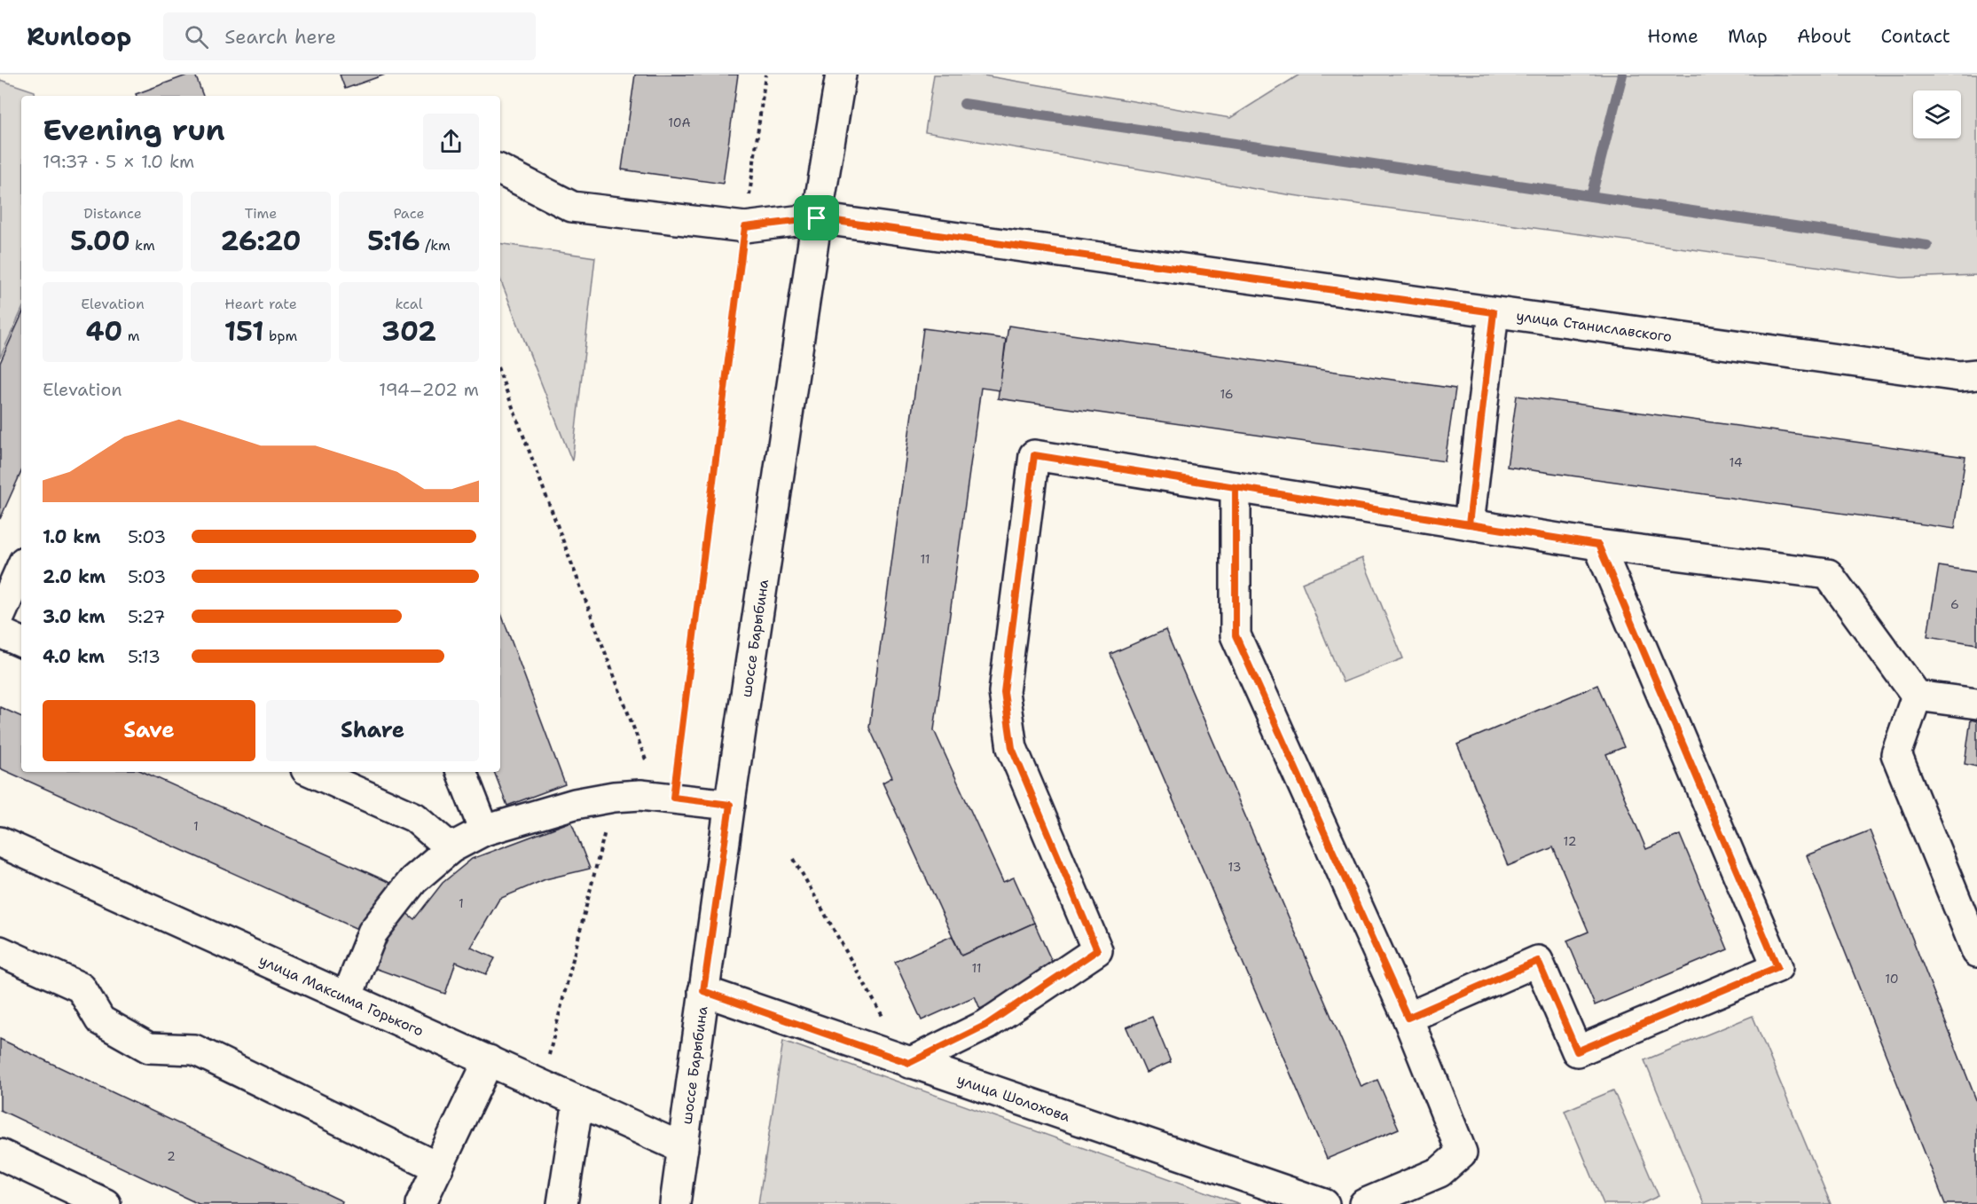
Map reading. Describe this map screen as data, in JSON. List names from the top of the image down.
{
  "streets": {
    "street": [
      "улица Станиславского",
      "шоссе Барыбина",
      "улица Максима Горького",
      "улица Шолохова"
    ]
  },
  "crossings": [
    ["улица Станиславского", "шоссе Барыбина"],
    ["шоссе Барыбина", "улица Максима Горького"],
    ["шоссе Барыбина", "улица Шолохова"]
  ],
  "house_numbers": [
    "10А",
    "16",
    "14",
    "11",
    "6",
    "1",
    "12",
    "13",
    "1",
    "11",
    "10",
    "2"
  ],
  "page": {
    "header": "Runloop",
    "search": "Search here",
    "nav": [
      "Home",
      "Map",
      "About",
      "Contact"
    ],
    "heading": ["Evening run", "19:37 · 5 × 1.0 km"],
    "stats": [
      ["Distance", "5.00 km"],
      ["Time", "26:20"],
      ["Pace", "5:16 /km"],
      ["Elevation", "40 m"],
      ["Heart rate", "151 bpm"],
      ["kcal", "302"]
    ],
    "chart": ["Elevation", "194–202 m"],
    "list": [
      {
        "name": "1.0 km",
        "note": "5:03"
      },
      {
        "name": "2.0 km",
        "note": "5:03"
      },
      {
        "name": "3.0 km",
        "note": "5:27"
      },
      {
        "name": "4.0 km",
        "note": "5:13"
      }
    ],
    "buttons": ["Save", "Share"]
  }
}
